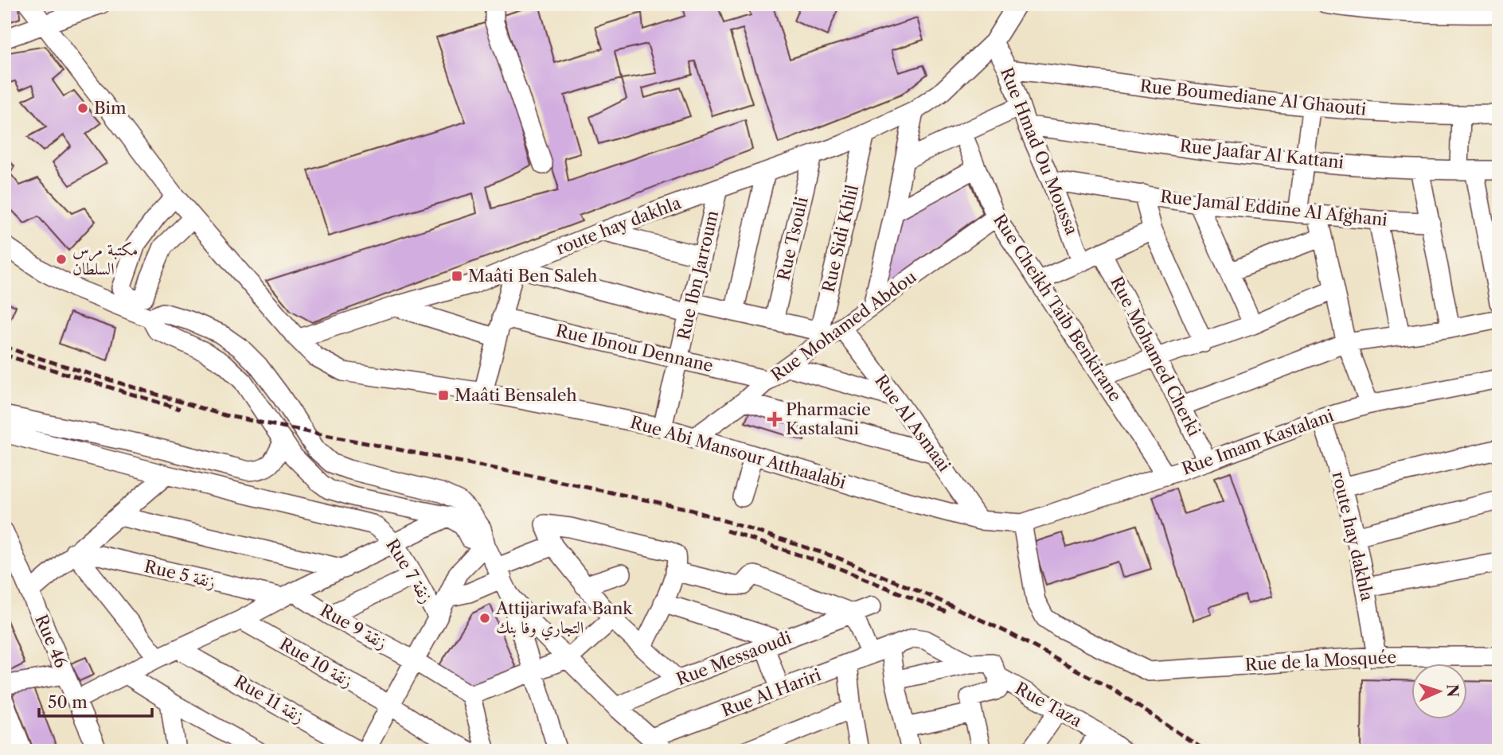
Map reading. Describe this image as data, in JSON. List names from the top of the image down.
{
  "streets": {
    "street": [
      "Rue Boumediane Al Ghaouti",
      "Rue Hmad Ou Moussa",
      "Rue Jaafar Al Kattani",
      "Rue Jamal Eddine Al Afghani",
      "route hay dakhla",
      "Rue Tsouli",
      "Rue Sidi Khlil",
      "Rue Ibn Jarroum",
      "Rue Cheikh Taib Benkirane",
      "Rue Mohamed Abdou",
      "Rue Ibnou Dennane",
      "Rue Mohamed Cherki",
      "Rue Al Asmaai",
      "Rue Imam Kastalani",
      "Rue Abi Mansour Atthaalabi",
      "Rue 7 زنقة",
      "Rue 5 زنقة",
      "Rue 9 زنقة",
      "Rue 46",
      "Rue Messaoudi",
      "Rue de la Mosquée",
      "Rue 10 زنقة",
      "Rue Al Hariri",
      "Rue 11 زنقة",
      "Rue Taza"
    ]
  },
  "crossings": [
    ["Rue Boumediane Al Ghaouti", "Rue Hmad Ou Moussa"],
    ["Rue Hmad Ou Moussa", "Rue Jaafar Al Kattani"],
    ["Rue Hmad Ou Moussa", "Rue Jamal Eddine Al Afghani"],
    ["Rue Hmad Ou Moussa", "route hay dakhla"],
    ["route hay dakhla", "Rue Tsouli"],
    ["route hay dakhla", "Rue Sidi Khlil"],
    ["route hay dakhla", "Rue Ibn Jarroum"],
    ["route hay dakhla", "Rue Imam Kastalani"],
    ["route hay dakhla", "Rue Abi Mansour Atthaalabi"],
    ["route hay dakhla", "Rue de la Mosquée"],
    ["Rue Sidi Khlil", "Rue Mohamed Abdou"],
    ["Rue Ibn Jarroum", "Rue Ibnou Dennane"],
    ["Rue Ibn Jarroum", "Rue Abi Mansour Atthaalabi"],
    ["Rue Cheikh Taib Benkirane", "Rue Mohamed Abdou"],
    ["Rue Cheikh Taib Benkirane", "Rue Imam Kastalani"],
    ["Rue Mohamed Abdou", "Rue Ibnou Dennane"],
    ["Rue Mohamed Abdou", "Rue Al Asmaai"],
    ["Rue Mohamed Abdou", "Rue Abi Mansour Atthaalabi"],
    ["Rue Mohamed Cherki", "Rue Imam Kastalani"],
    ["Rue Al Asmaai", "Rue Abi Mansour Atthaalabi"],
    ["Rue Imam Kastalani", "Rue Abi Mansour Atthaalabi"],
    ["Rue Imam Kastalani", "Rue de la Mosquée"],
    ["Rue Abi Mansour Atthaalabi", "Rue de la Mosquée"],
    ["Rue 5 زنقة", "Rue 9 زنقة"]
  ],
  "places": {
    "other": ["Bim", "مكتبة مرس السلطان", "Attijariwafa Bank التجاري وفا بنك"],
    "transit": ["Maâti Ben Saleh", "Maâti Bensaleh"],
    "health": ["Pharmacie Kastalani"]
  },
  "scale_bar": "50 m",
  "north": "right"
}
